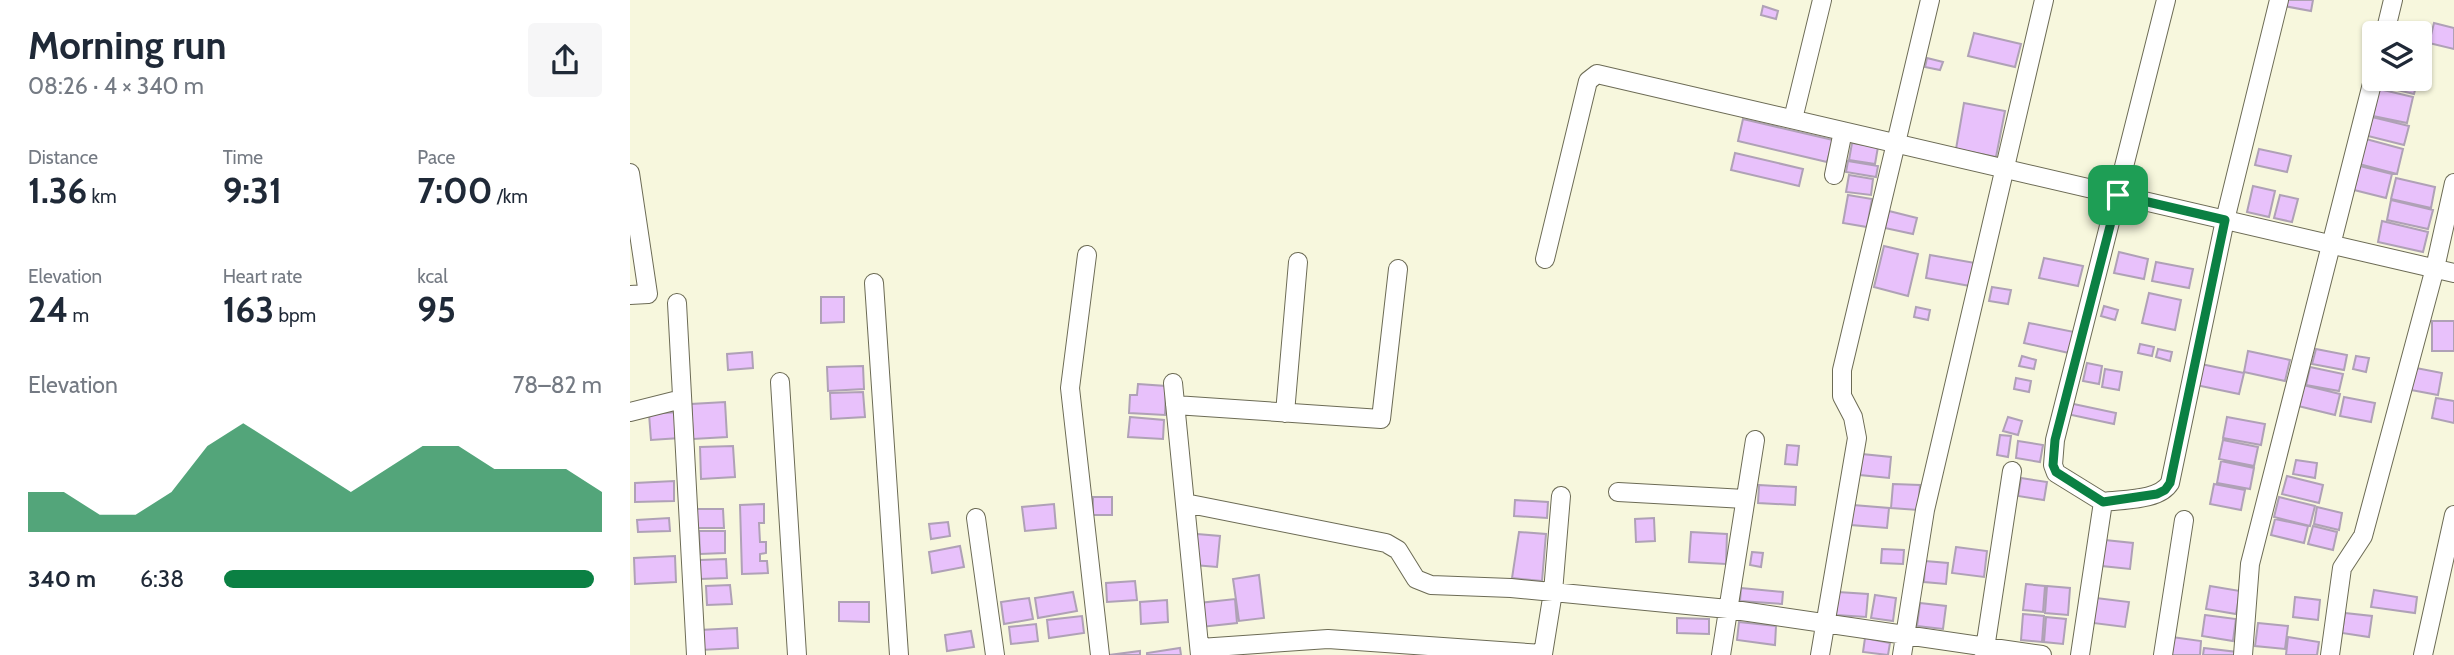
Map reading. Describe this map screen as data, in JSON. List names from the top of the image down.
{
  "page": {
    "heading": ["Morning run", "08:26 · 4 × 340 m"],
    "stats": [
      ["Distance", "1.36 km"],
      ["Time", "9:31"],
      ["Pace", "7:00 /km"],
      ["Elevation", "24 m"],
      ["Heart rate", "163 bpm"],
      ["kcal", "95"]
    ],
    "chart": ["Elevation", "78–82 m"],
    "list": [
      {
        "name": "340 m",
        "note": "6:38"
      }
    ]
  }
}
